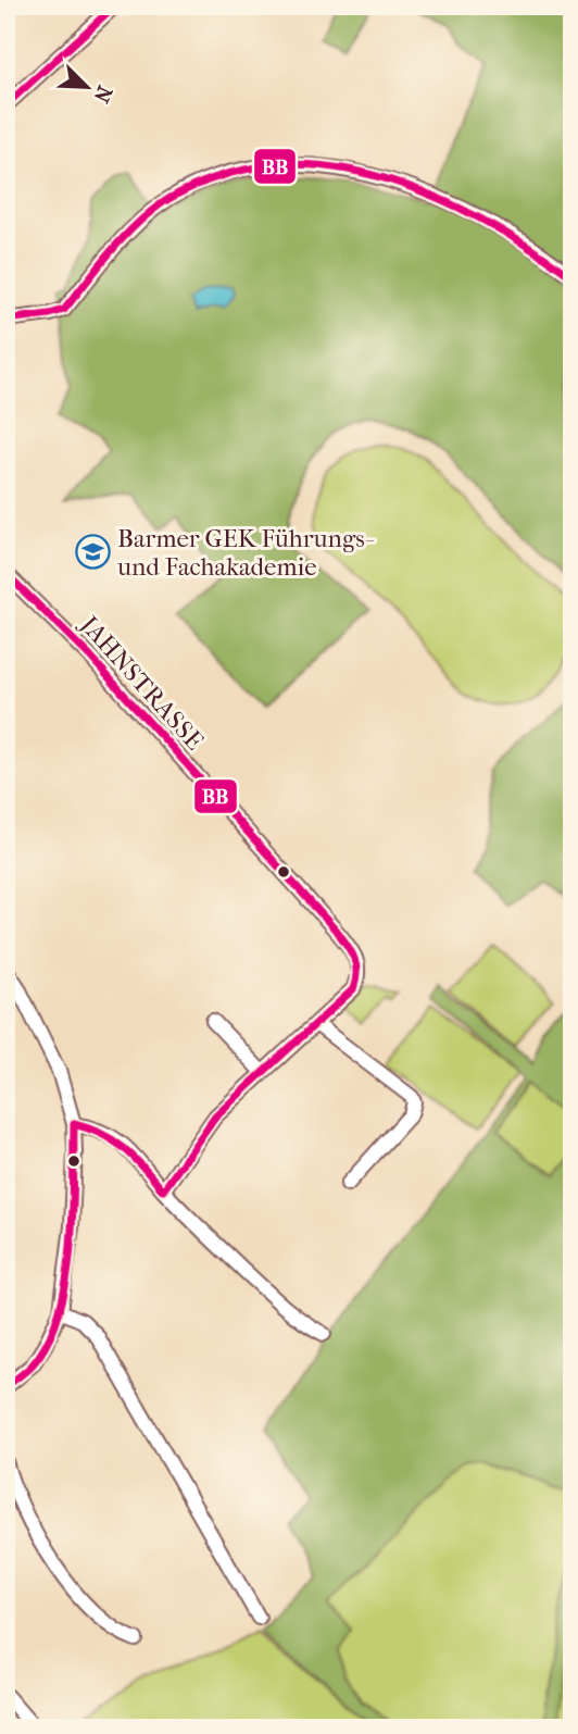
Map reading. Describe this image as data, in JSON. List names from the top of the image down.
{
  "streets": {
    "street": ["JAHNSTRASSE"]
  },
  "places": {
    "school or university": ["Barmer GEK Führungs- und Fachakademie"]
  },
  "lines": ["transit line BB"],
  "north": "bottom right"
}
